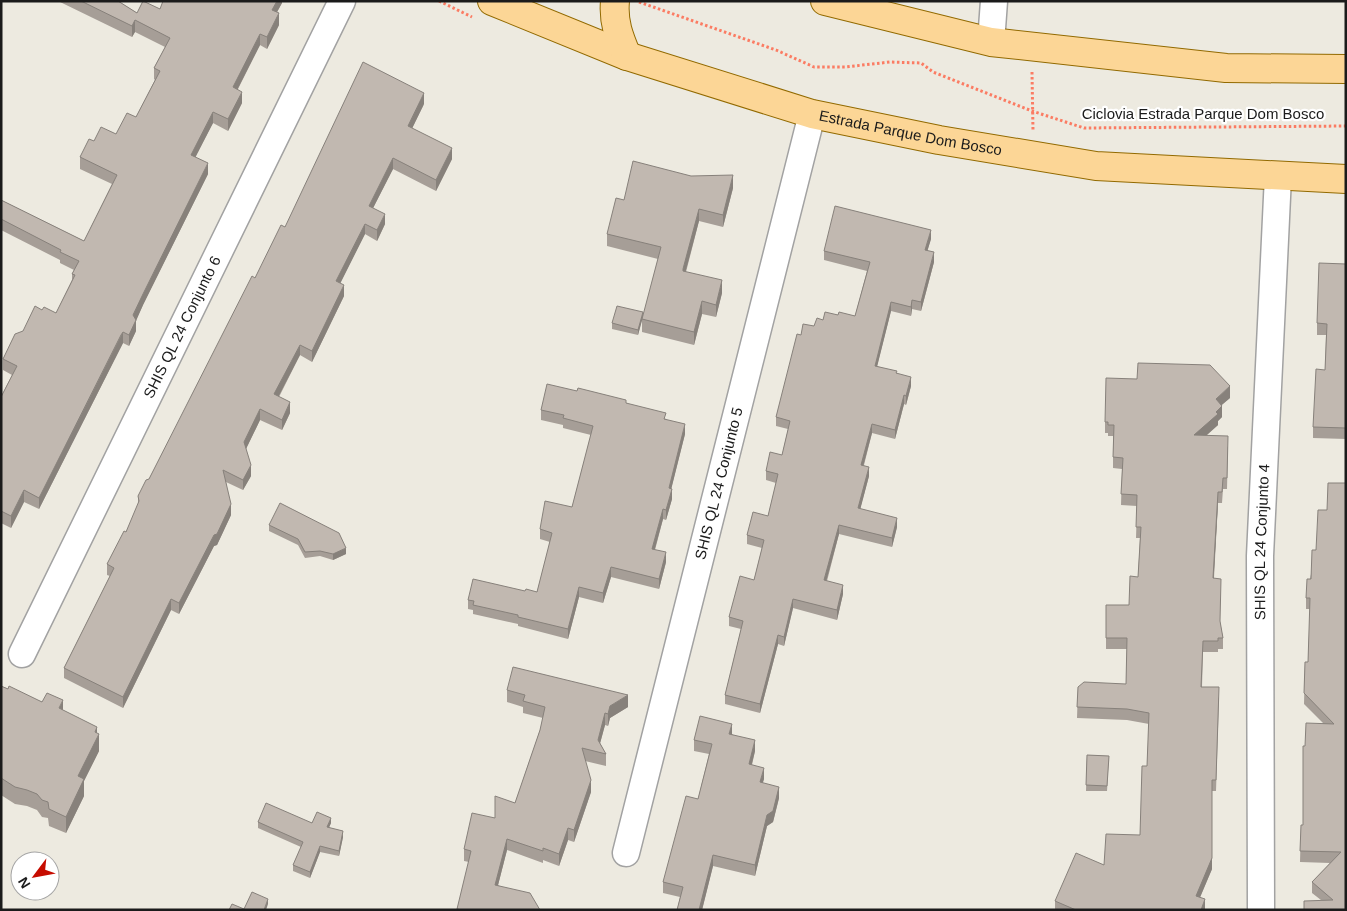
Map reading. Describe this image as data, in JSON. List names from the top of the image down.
{
  "streets": {
    "main road": ["Estrada Parque Dom Bosco"],
    "street": ["SHIS QL 24 Conjunto 6", "SHIS QL 24 Conjunto 5", "SHIS QL 24 Conjunto 4"],
    "path": ["Ciclovia Estrada Parque Dom Bosco"]
  },
  "crossings": [
    ["Estrada Parque Dom Bosco", "SHIS QL 24 Conjunto 5"],
    ["Estrada Parque Dom Bosco", "SHIS QL 24 Conjunto 4"]
  ],
  "north": "bottom left"
}
